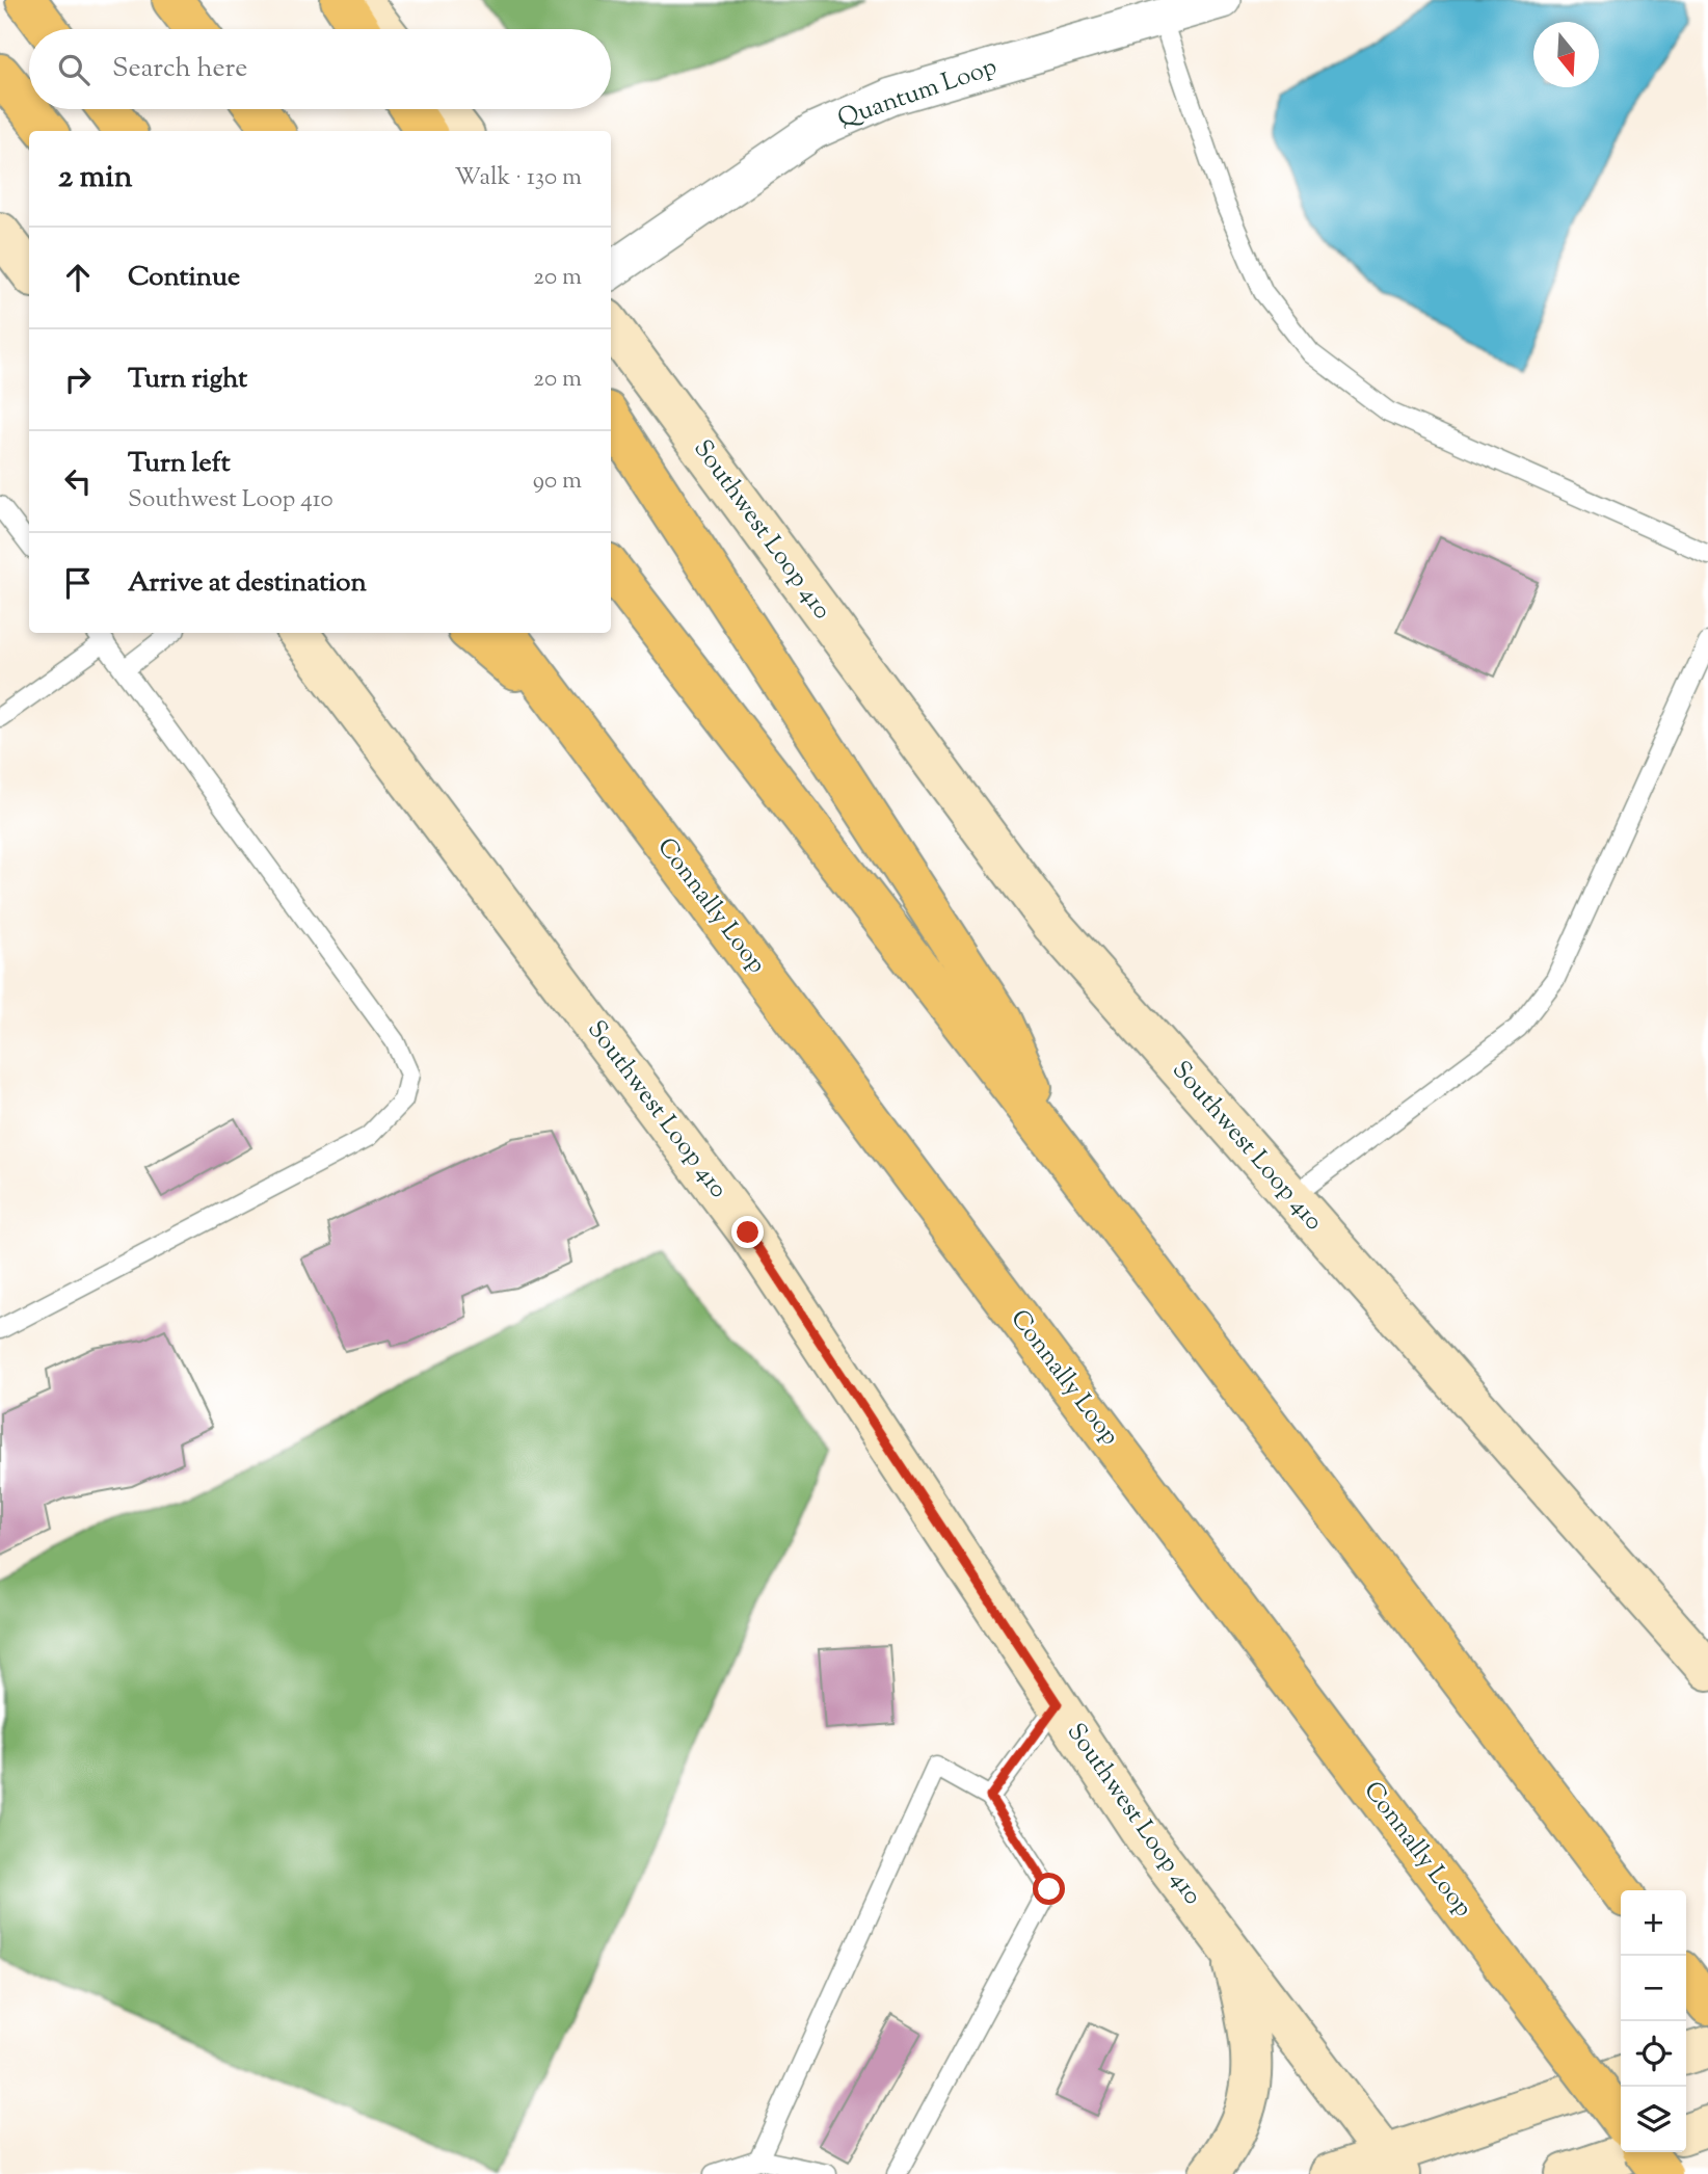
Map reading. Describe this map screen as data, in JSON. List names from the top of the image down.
{
  "streets": {
    "highway": ["Connally Loop"],
    "main road": ["Southwest Loop 410"],
    "street": ["Quantum Loop"]
  },
  "north": "bottom",
  "page": {
    "search": "Search here",
    "heading": ["2 min", "Walk · 130 m"],
    "list": [
      ["Continue", "20 m"],
      ["Turn right", "20 m"],
      ["Turn left", "Southwest Loop 410", "90 m"],
      "Arrive at destination"
    ],
    "map_buttons": ["+", "−"]
  }
}
